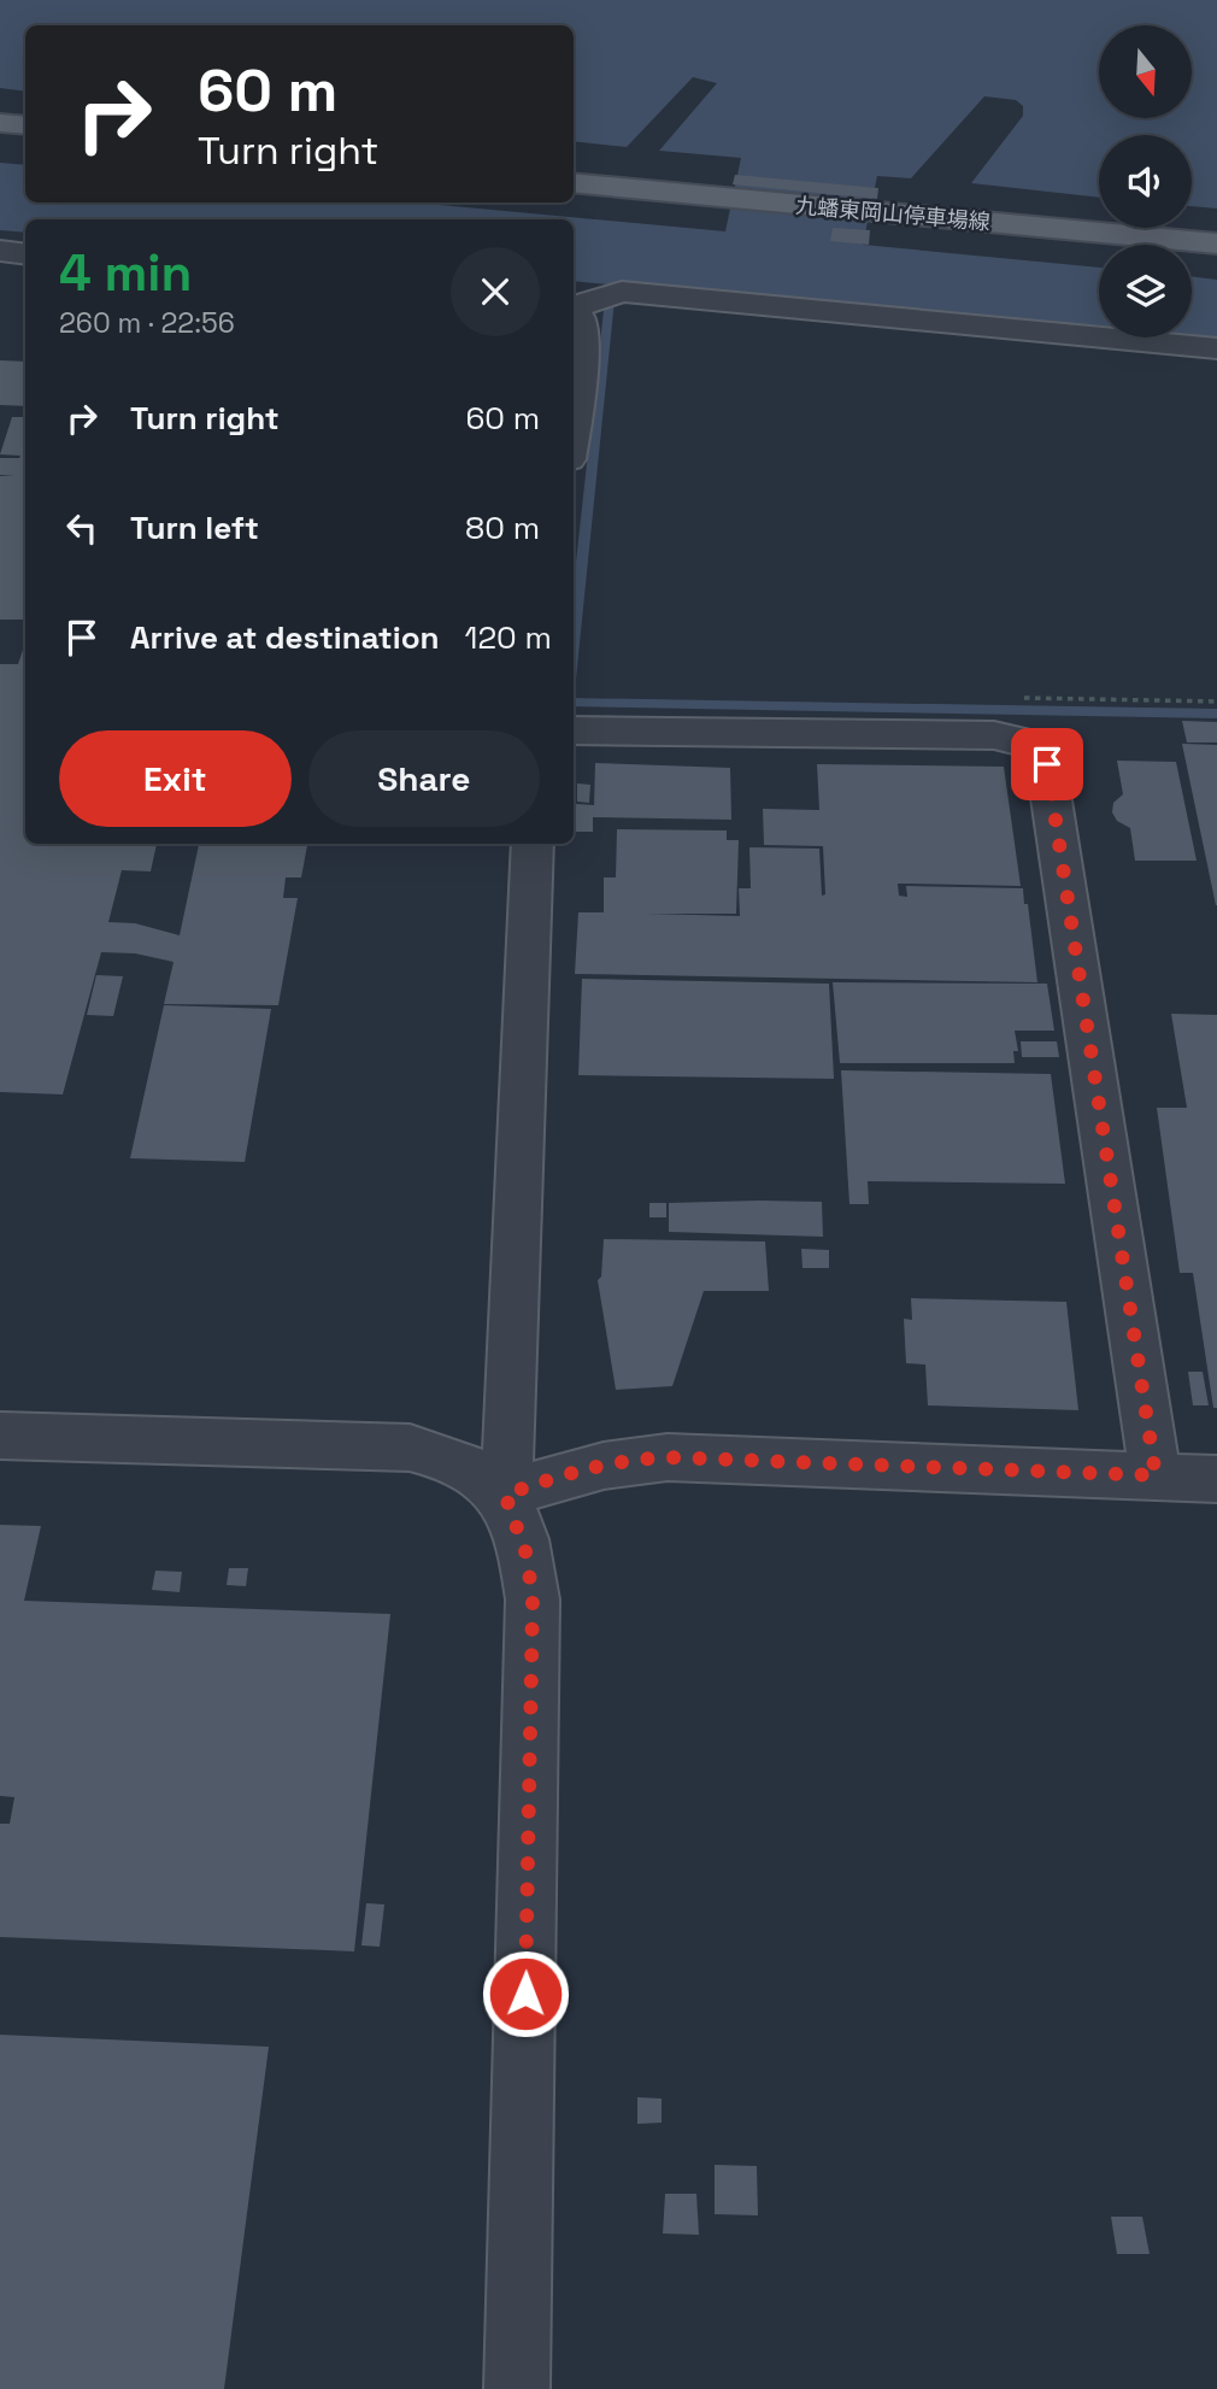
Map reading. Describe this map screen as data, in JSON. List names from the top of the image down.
{
  "streets": {
    "main road": ["九蟠東岡山停車場線"]
  },
  "north": "bottom",
  "page": {
    "turn": ["60 m", "Turn right"],
    "heading": ["4 min", "260 m · 22:56"],
    "list": [
      {
        "name": "Turn right",
        "value": "60 m"
      },
      {
        "name": "Turn left",
        "value": "80 m"
      },
      {
        "name": "Arrive at destination",
        "value": "120 m"
      }
    ],
    "buttons": ["Exit", "Share"]
  }
}
